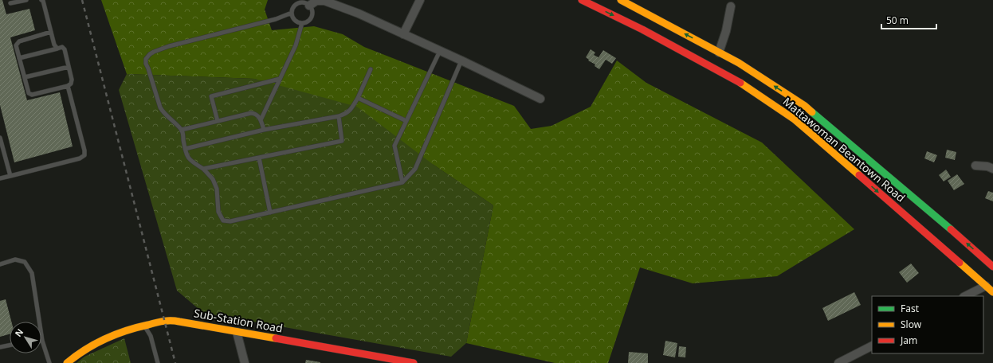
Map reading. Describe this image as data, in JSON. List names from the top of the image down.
{
  "streets": {
    "main road": ["Mattawoman Beantown Road", "Sub-Station Road"]
  },
  "legend": ["Fast", "Slow", "Jam"],
  "scale_bar": "50 m",
  "north": "top left"
}
